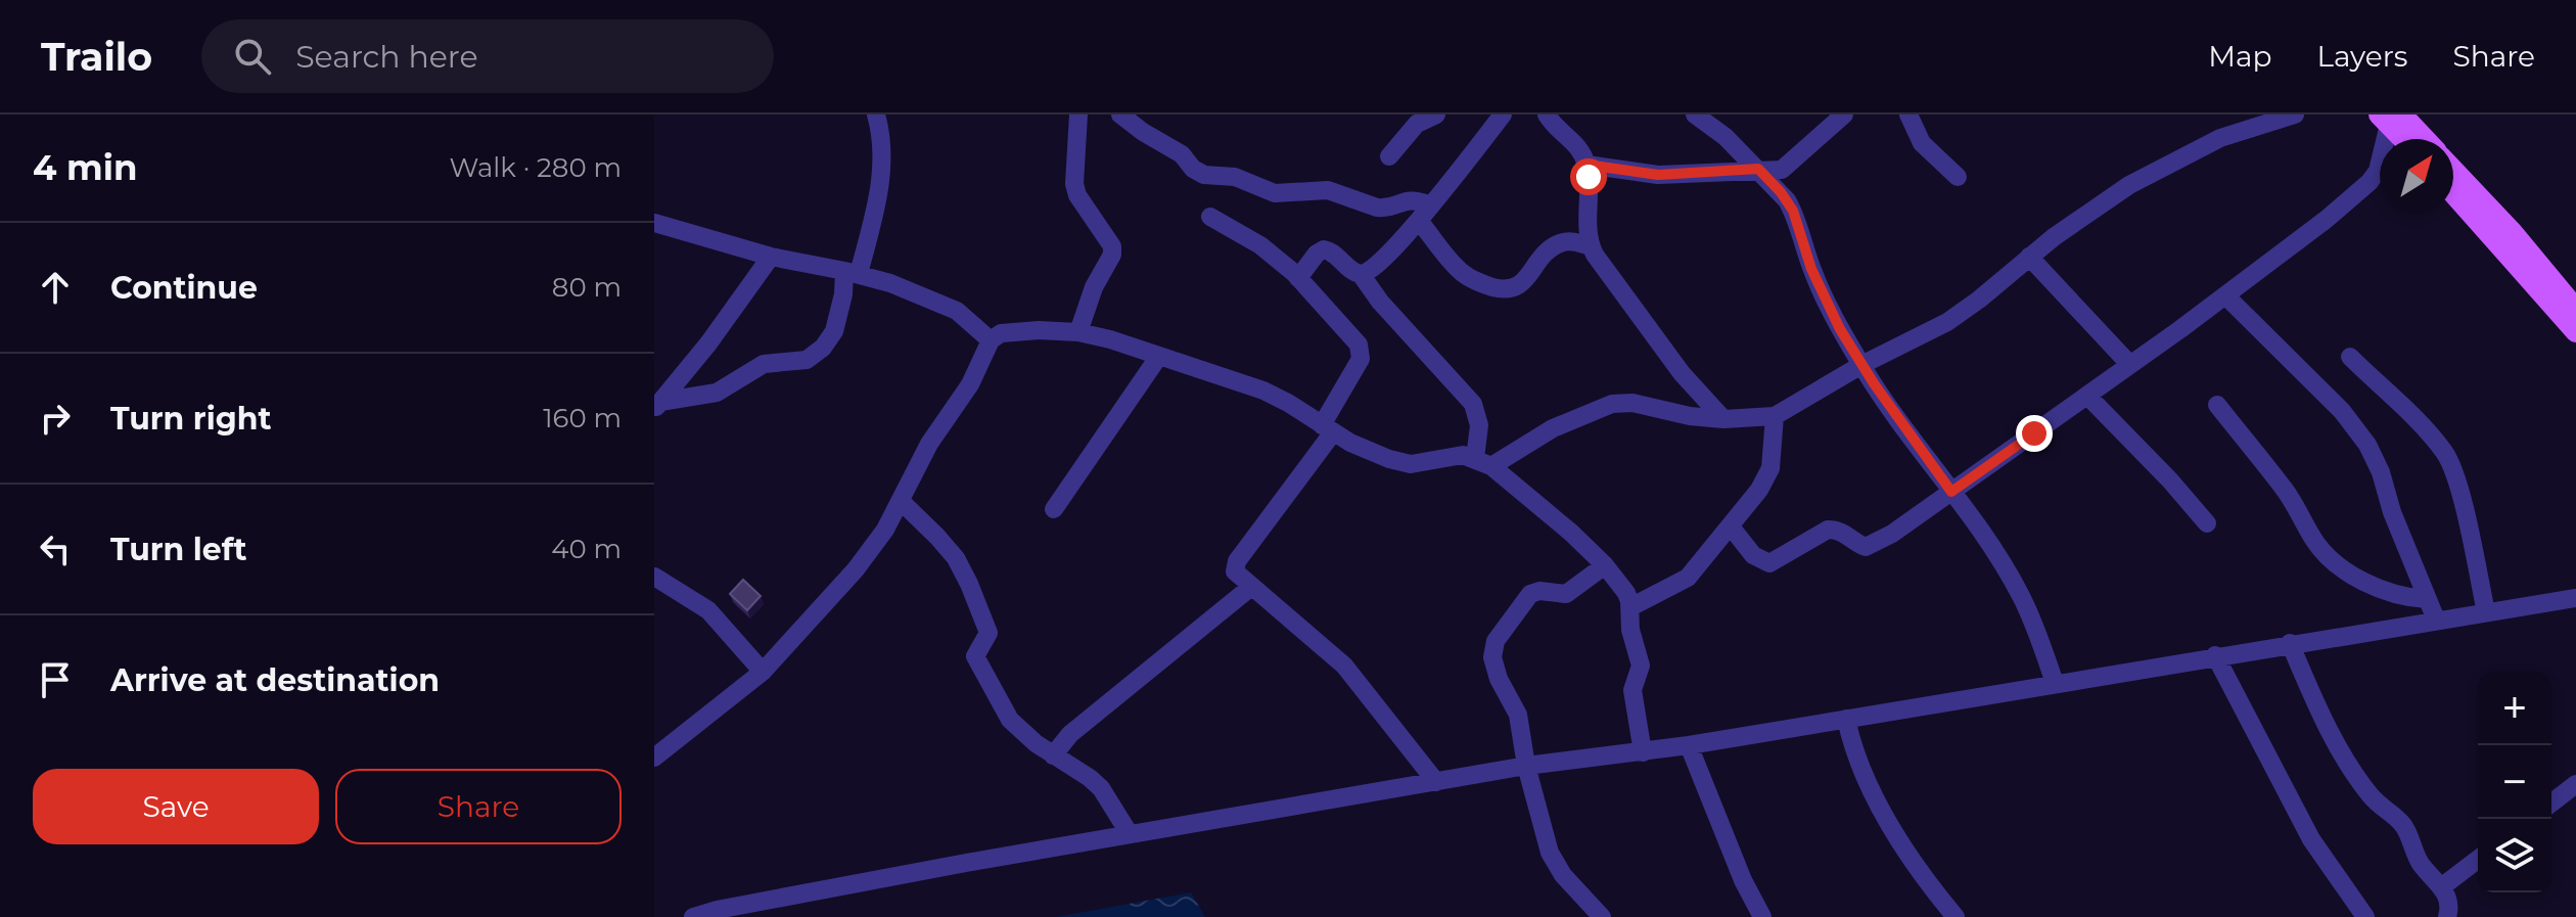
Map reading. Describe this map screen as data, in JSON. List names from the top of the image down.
{
  "north": "top right",
  "page": {
    "header": "Trailo",
    "search": "Search here",
    "nav": ["Map", "Layers", "Share"],
    "heading": ["4 min", "Walk · 280 m"],
    "list": [
      ["Continue", "80 m"],
      ["Turn right", "160 m"],
      ["Turn left", "40 m"],
      "Arrive at destination"
    ],
    "map_buttons": ["+", "−"],
    "buttons": ["Save", "Share"]
  }
}
